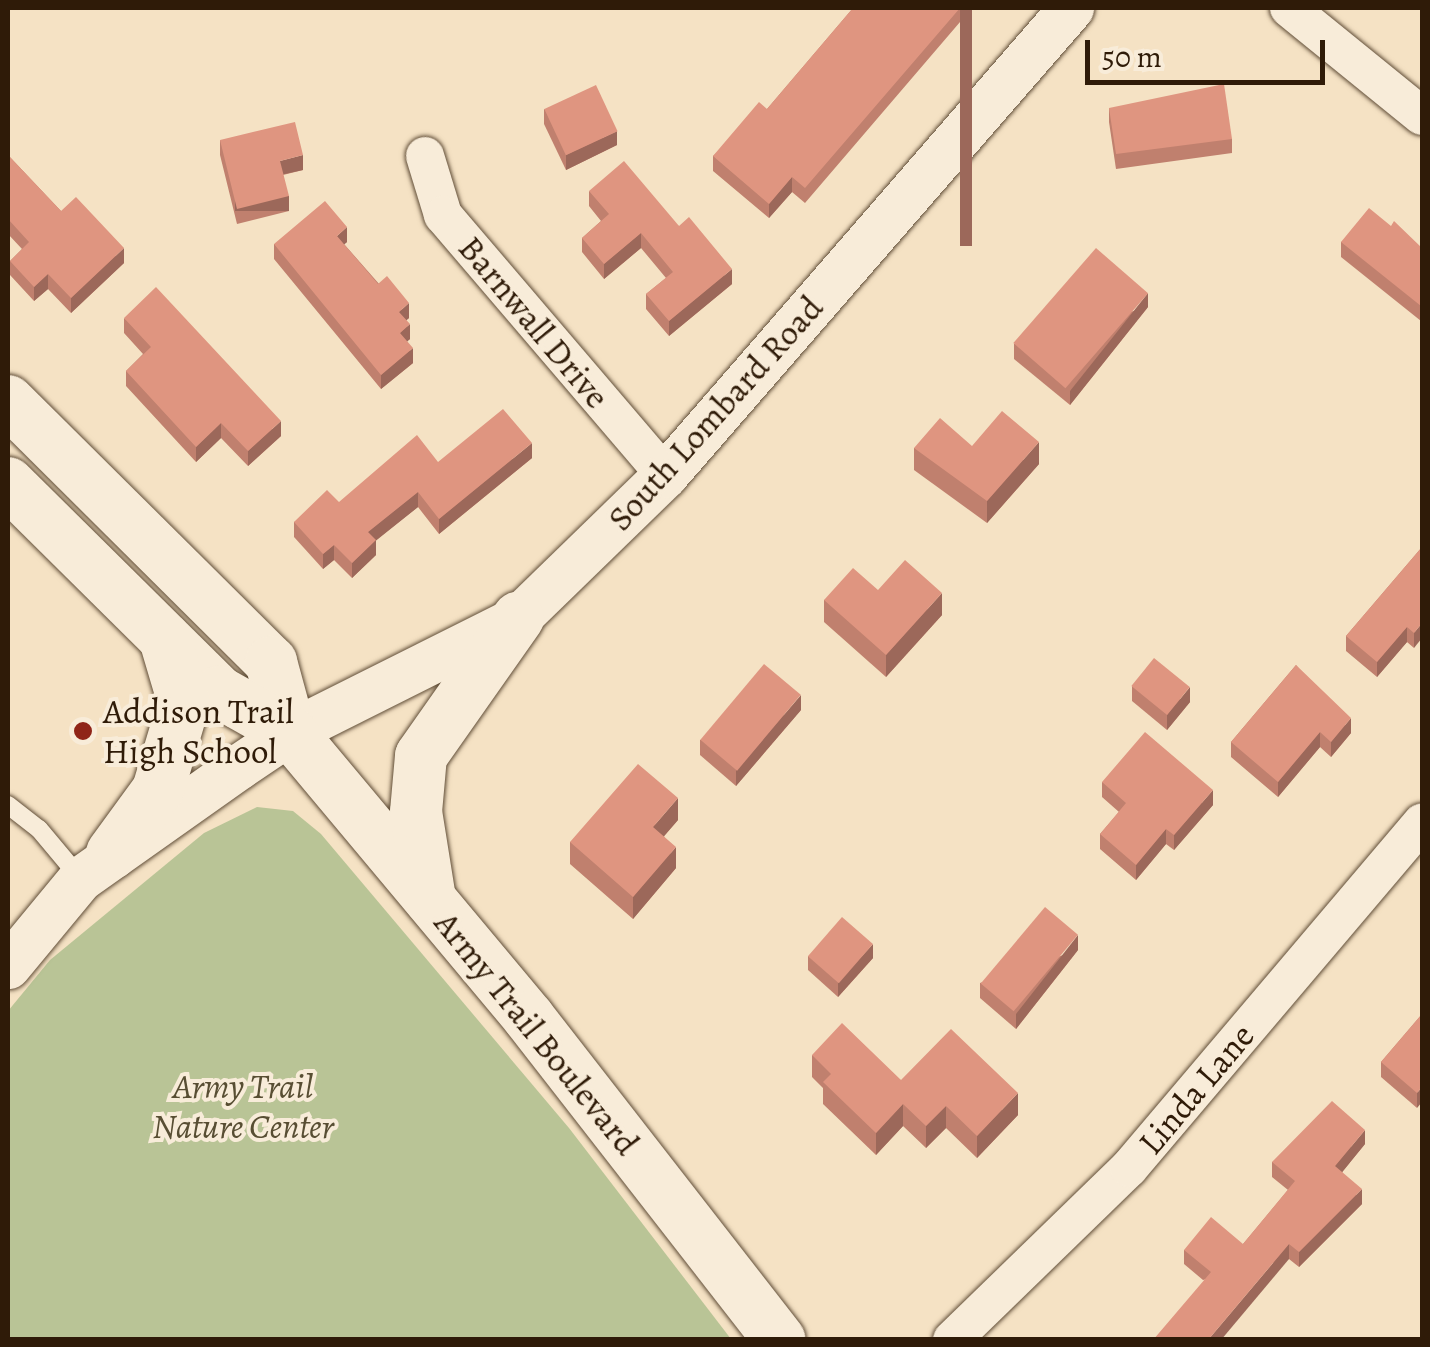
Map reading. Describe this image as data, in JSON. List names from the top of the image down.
{
  "streets": {
    "main road": ["Army Trail Boulevard"],
    "street": ["Barnwall Drive", "South Lombard Road", "Linda Lane"]
  },
  "crossings": [
    ["Barnwall Drive", "South Lombard Road"],
    ["South Lombard Road", "Army Trail Boulevard"]
  ],
  "parks": ["Army Trail Nature Center"],
  "places": ["Addison Trail High School"],
  "scale_bar": "50 m"
}
